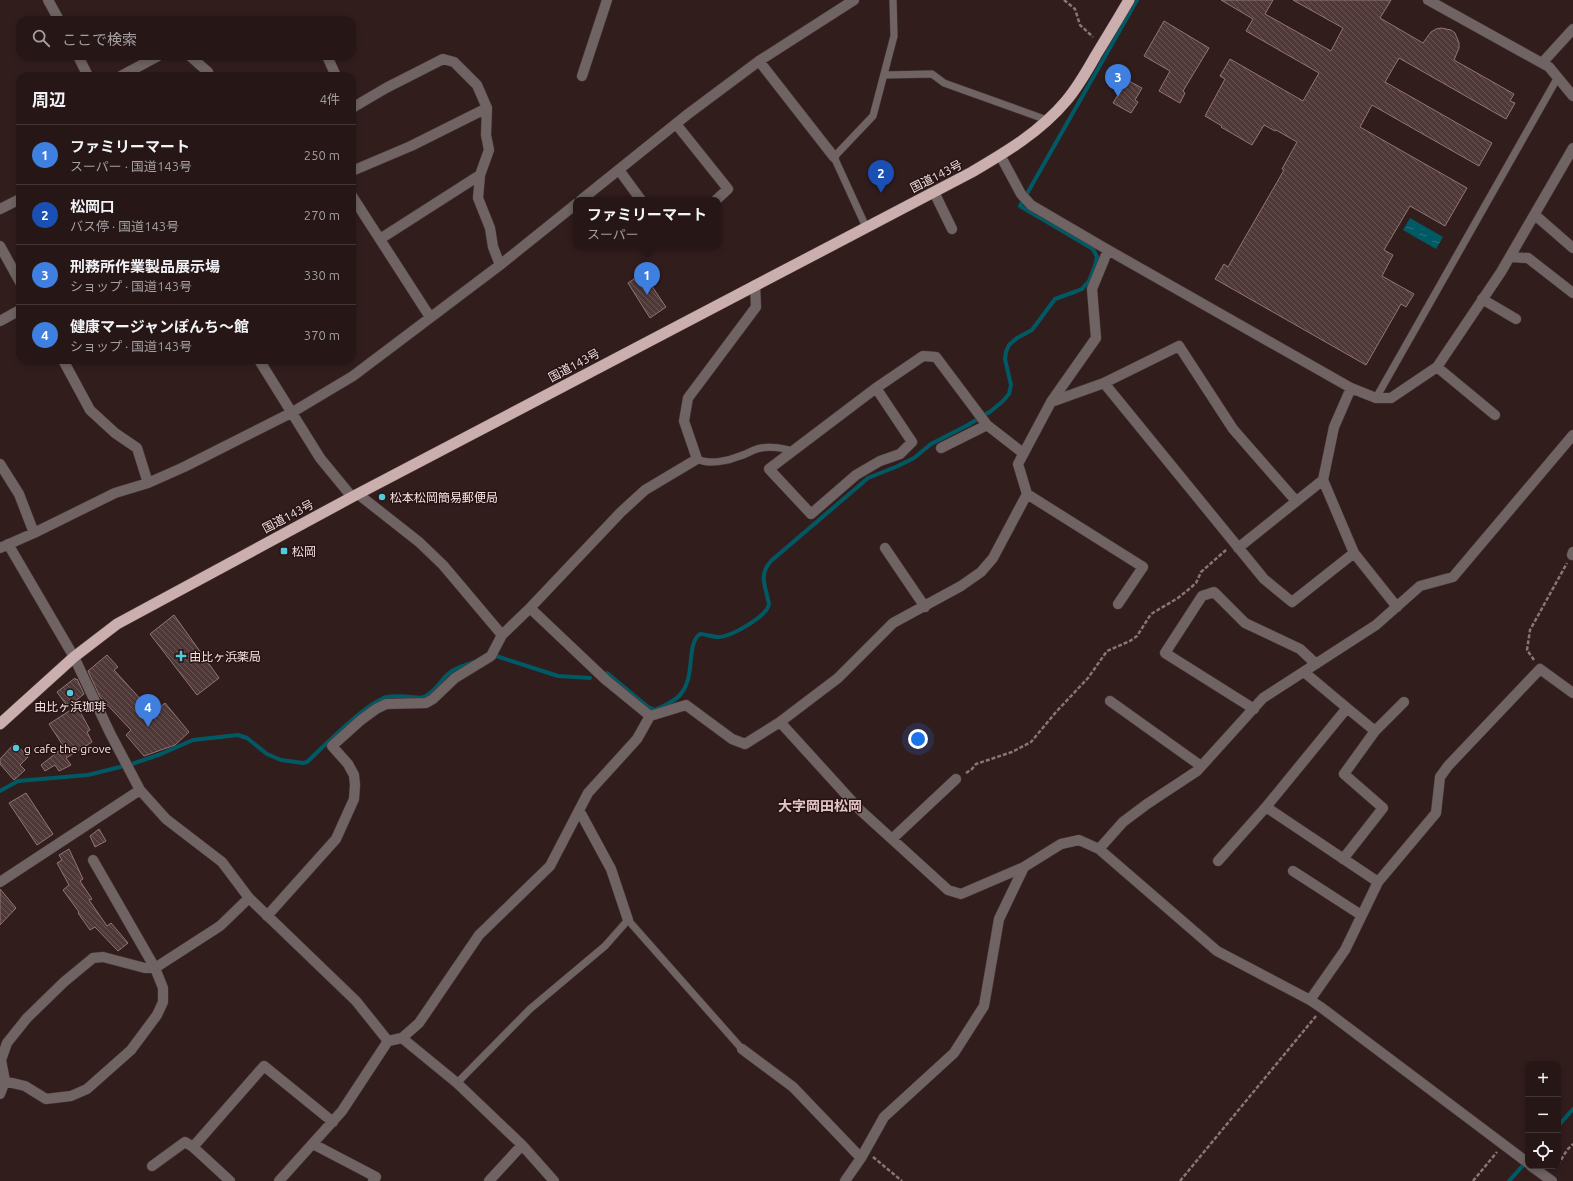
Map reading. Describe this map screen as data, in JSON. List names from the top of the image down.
{
  "streets": {
    "highway": ["国道143号"]
  },
  "districts": ["大字岡田松岡"],
  "places": {
    "other": ["松本松岡簡易郵便局", "由比ヶ浜珈琲", "g cafe the grove"],
    "transit": ["松岡"],
    "health": ["由比ヶ浜薬局"]
  },
  "page": {
    "search": "ここで検索",
    "pins": [
      "3",
      "2",
      "1",
      "4"
    ],
    "heading": ["周辺", "4件"],
    "list": [
      {
        "mark": "1",
        "name": "ファミリーマート",
        "note": "スーパー · 国道143号",
        "value": "250 m"
      },
      {
        "mark": "2",
        "name": "松岡口",
        "note": "バス停 · 国道143号",
        "value": "270 m"
      },
      {
        "mark": "3",
        "name": "刑務所作業製品展示場",
        "note": "ショップ · 国道143号",
        "value": "330 m"
      },
      {
        "mark": "4",
        "name": "健康マージャンぽんち～館",
        "note": "ショップ · 国道143号",
        "value": "370 m"
      }
    ],
    "popup": ["ファミリーマート", "スーパー"],
    "map_buttons": ["+", "−"]
  }
}
